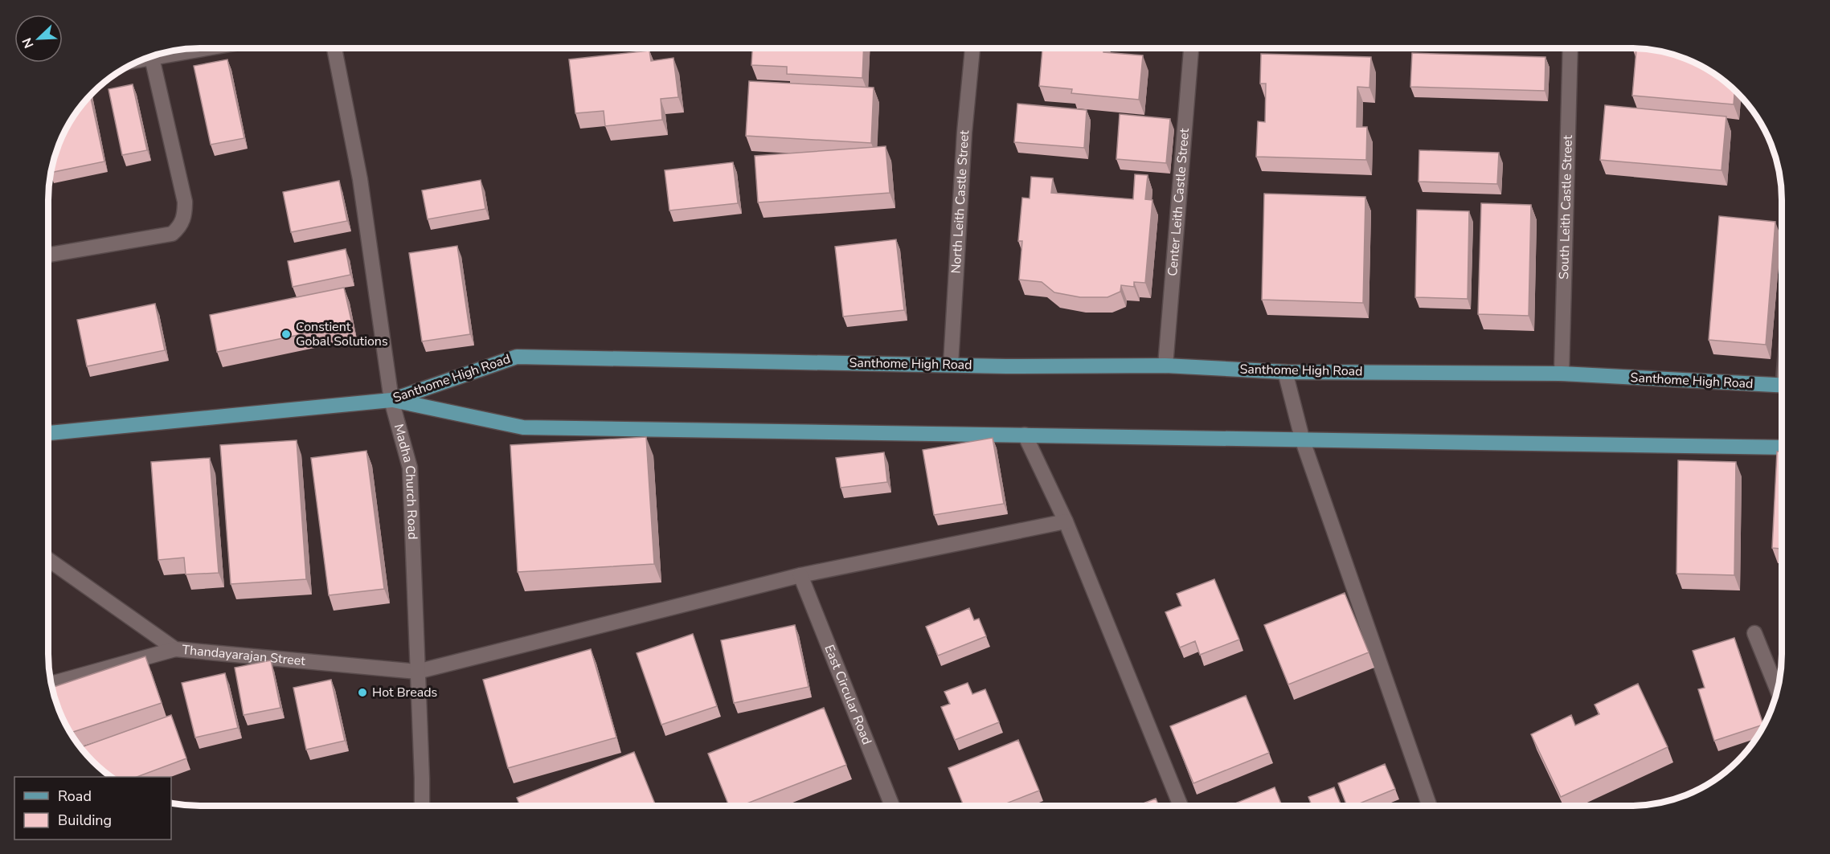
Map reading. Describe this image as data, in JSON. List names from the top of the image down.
{
  "streets": {
    "main road": ["Santhome High Road"],
    "street": [
      "North Leith Castle Street",
      "Center Leith Castle Street",
      "South Leith Castle Street",
      "Madha Church Road",
      "Thandayarajan Street",
      "East Circular Road"
    ]
  },
  "crossings": [
    ["North Leith Castle Street", "Santhome High Road"],
    ["Center Leith Castle Street", "Santhome High Road"],
    ["South Leith Castle Street", "Santhome High Road"],
    ["Santhome High Road", "Madha Church Road"],
    ["Madha Church Road", "Thandayarajan Street"],
    ["Thandayarajan Street", "East Circular Road"]
  ],
  "places": ["Constient Gobal Solutions", "Hot Breads"],
  "legend": ["Road", "Building"],
  "north": "bottom left"
}
